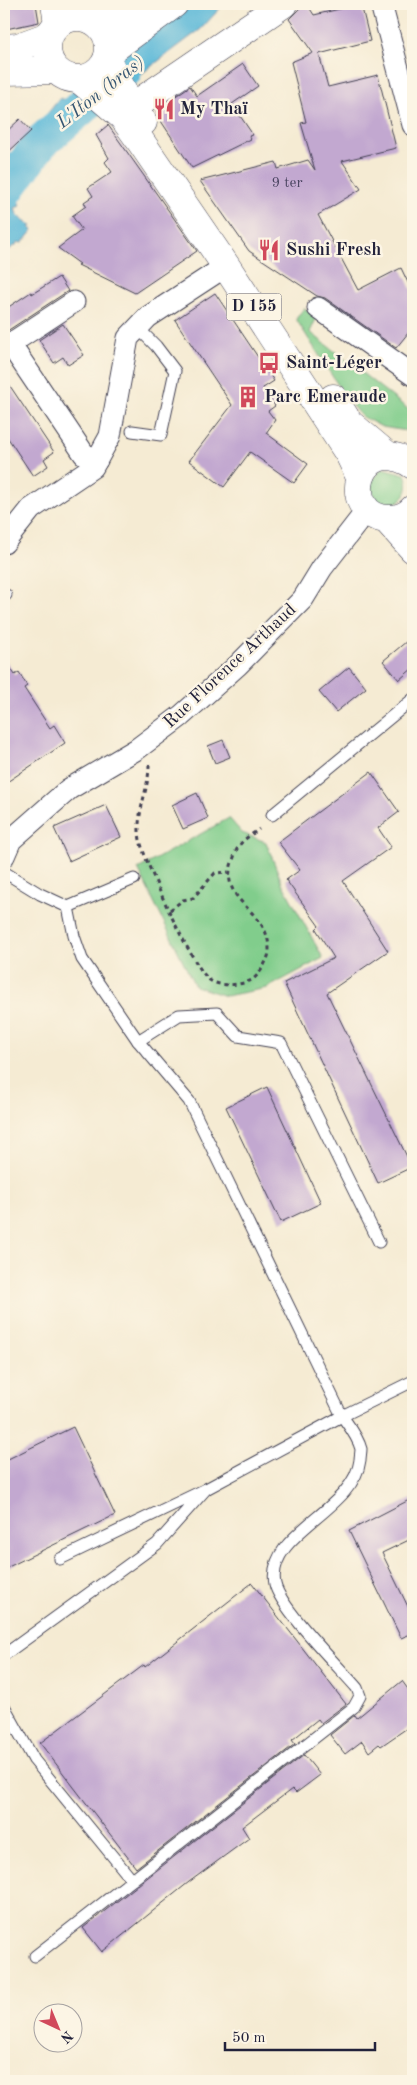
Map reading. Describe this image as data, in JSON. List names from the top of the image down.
{
  "streets": {
    "main road": ["D 155"],
    "street": ["Rue Florence Arthaud"]
  },
  "water": ["L'Iton (bras)"],
  "places": {
    "restaurant": ["My Thaï", "Sushi Fresh"],
    "bus stop": ["Saint-Léger"],
    "building": ["Parc Emeraude"]
  },
  "house_numbers": ["9 ter"],
  "scale_bar": "50 m",
  "north": "bottom right"
}
